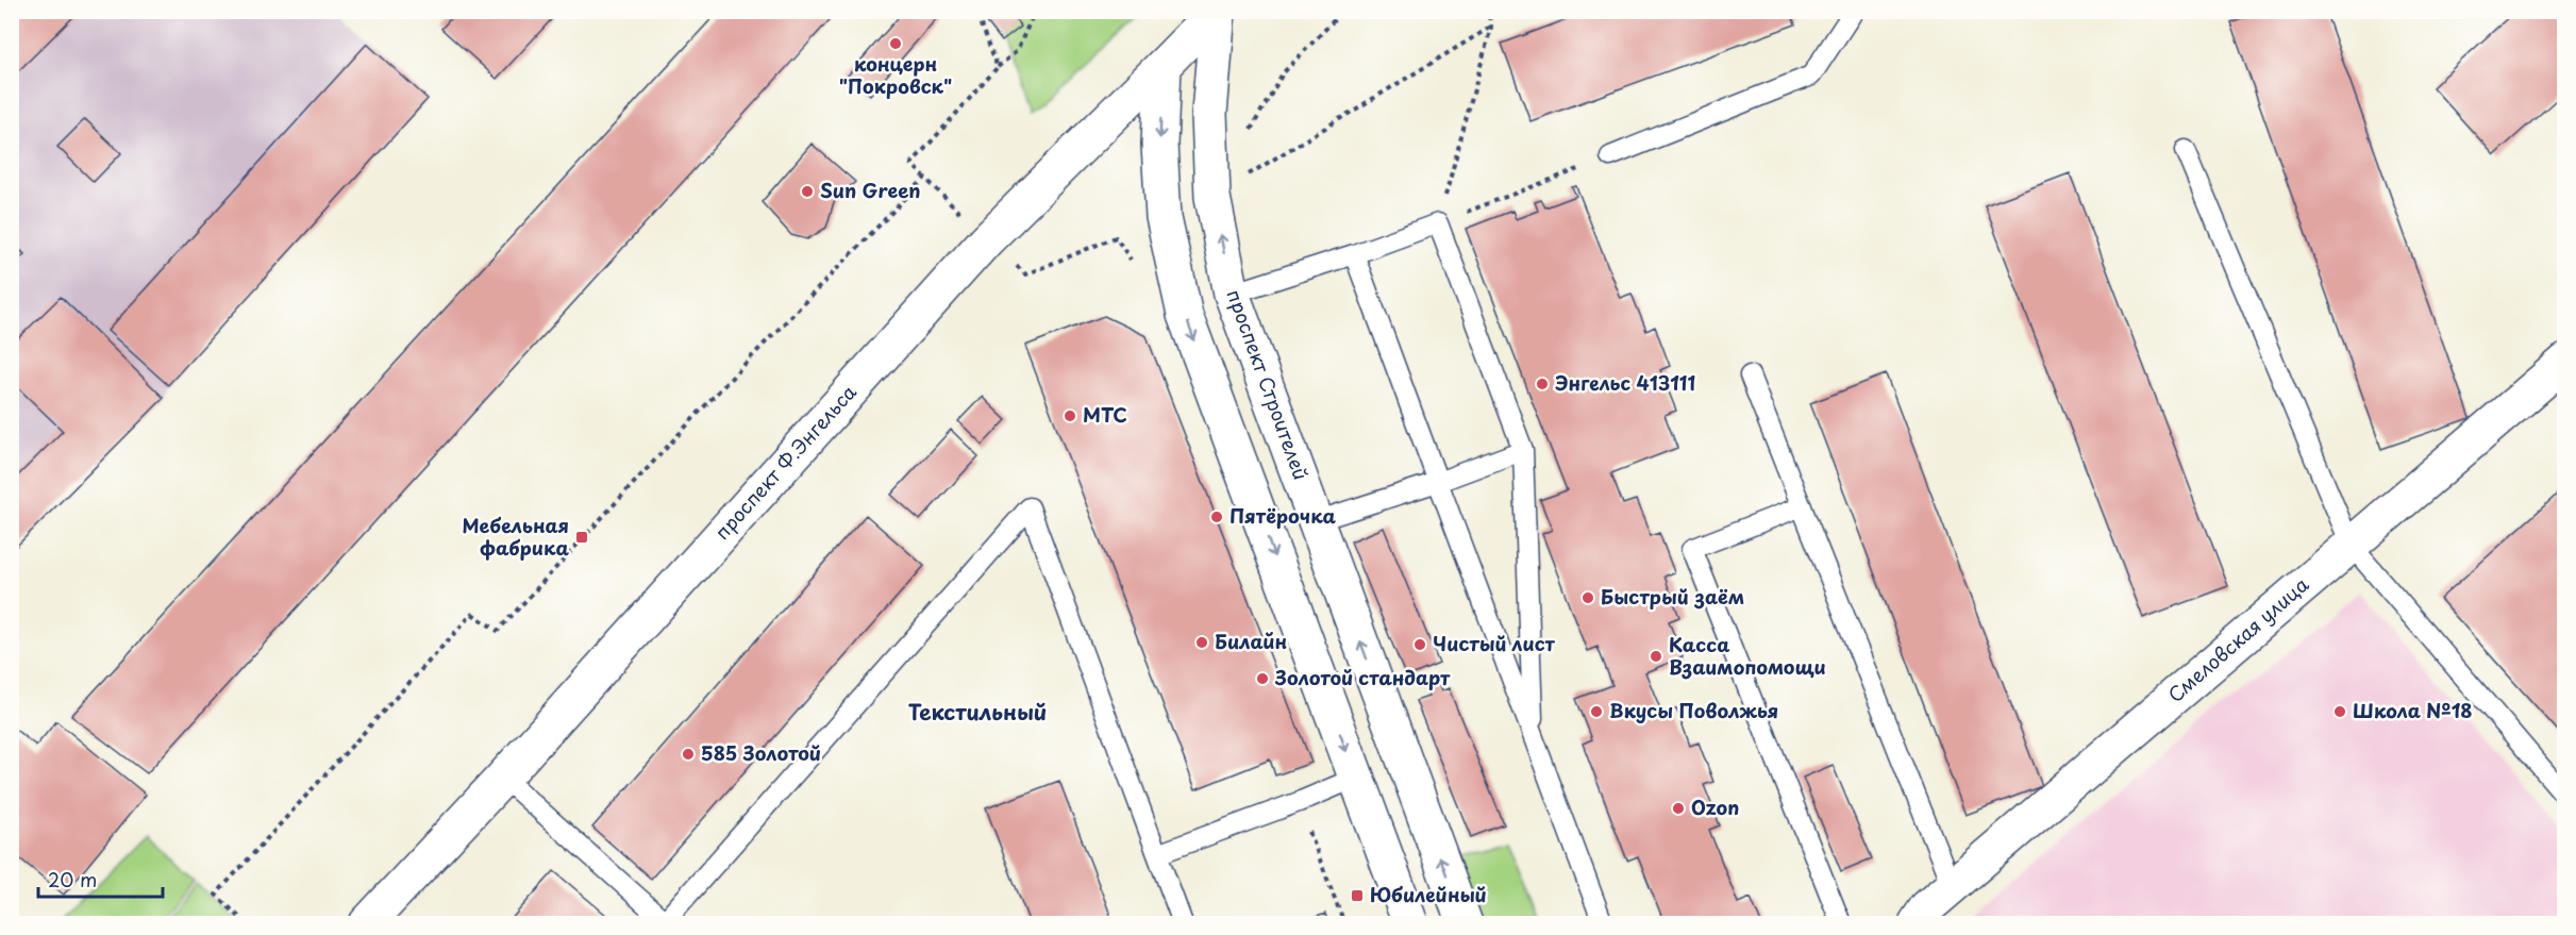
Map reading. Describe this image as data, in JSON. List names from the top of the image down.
{
  "streets": {
    "street": ["проспект Строителей", "проспект Ф.Энгельса", "Смеловская улица"]
  },
  "crossings": [
    ["проспект Строителей", "проспект Ф.Энгельса"]
  ],
  "districts": ["Текстильный"],
  "places": {
    "other": [
      "концерн \"Покровск\"",
      "Sun Green",
      "Энгельс 413111",
      "МТС",
      "Пятёрочка",
      "Быстрый заём",
      "Билайн",
      "Чистый лист",
      "Касса Взаимопомощи",
      "Золотой стандарт",
      "Вкусы Поволжья",
      "Школа №18",
      "585 Золотой",
      "Ozon"
    ],
    "transit": ["Мебельная фабрика", "Юбилейный"]
  },
  "scale_bar": "20 m"
}
